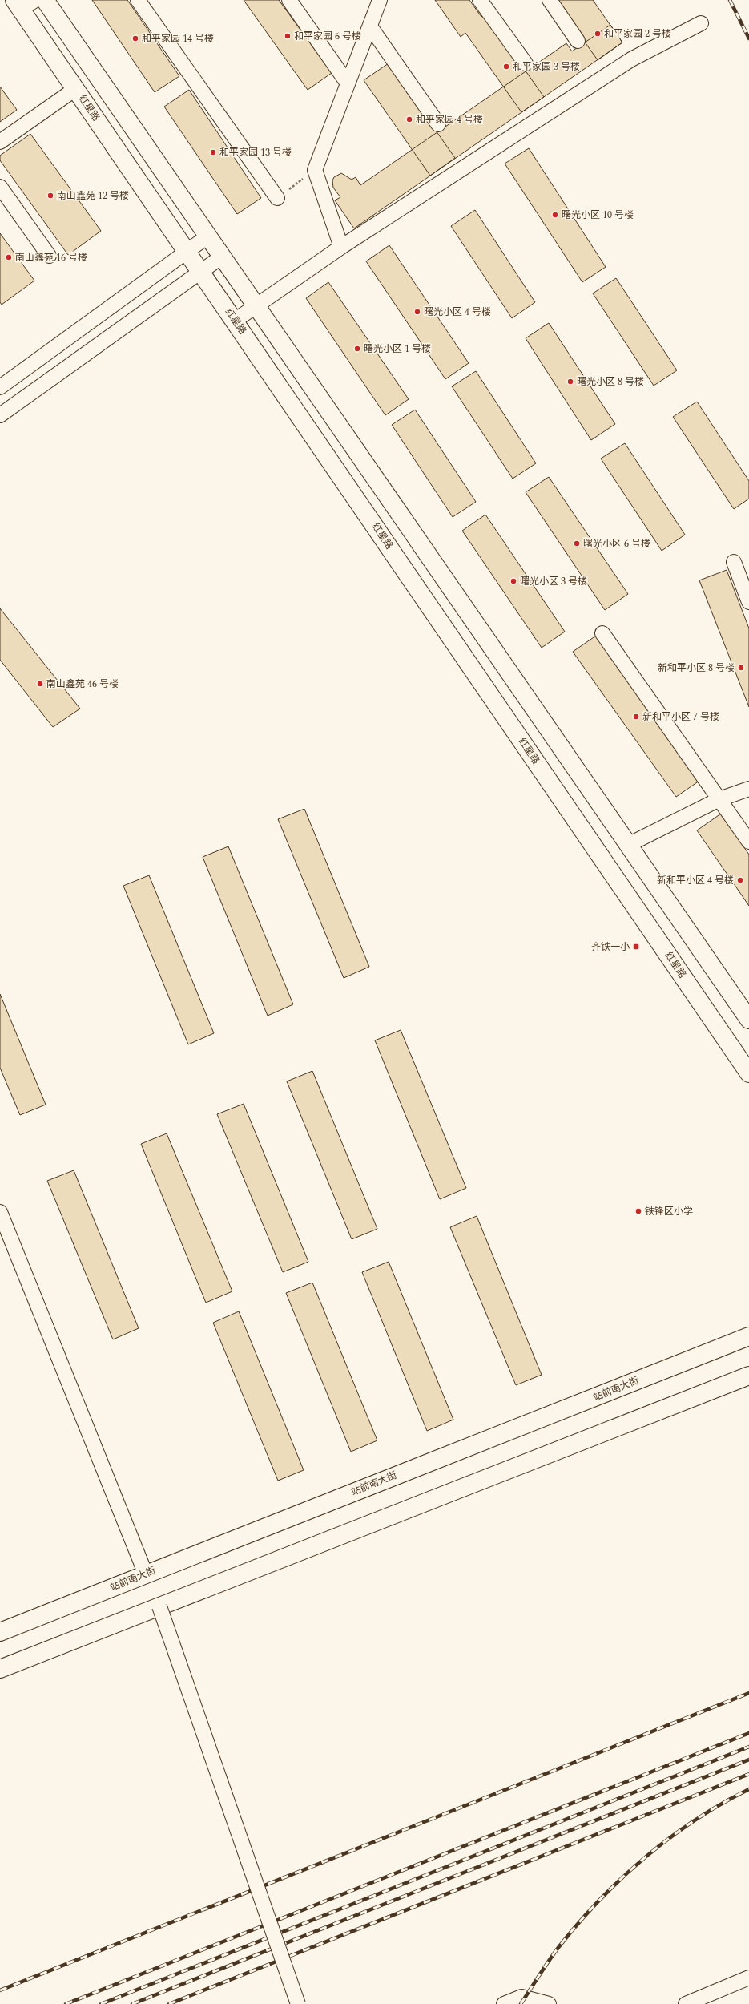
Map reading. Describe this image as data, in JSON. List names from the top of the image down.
{
  "streets": {
    "main road": ["红星路", "站前南大街"]
  },
  "places": {
    "other": [
      "和平家园 2 号楼",
      "和平家园 6 号楼",
      "和平家园 14 号楼",
      "和平家园 3 号楼",
      "和平家园 4 号楼",
      "和平家园 13 号楼",
      "南山鑫苑 12 号楼",
      "曙光小区 10 号楼",
      "南山鑫苑 16 号楼",
      "曙光小区 4 号楼",
      "曙光小区 1 号楼",
      "曙光小区 8 号楼",
      "曙光小区 6 号楼",
      "曙光小区 3 号楼",
      "新和平小区 8 号楼",
      "南山鑫苑 46 号楼",
      "新和平小区 7 号楼",
      "新和平小区 4 号楼",
      "铁锋区小学"
    ],
    "transit": ["齐铁一小"]
  }
}
